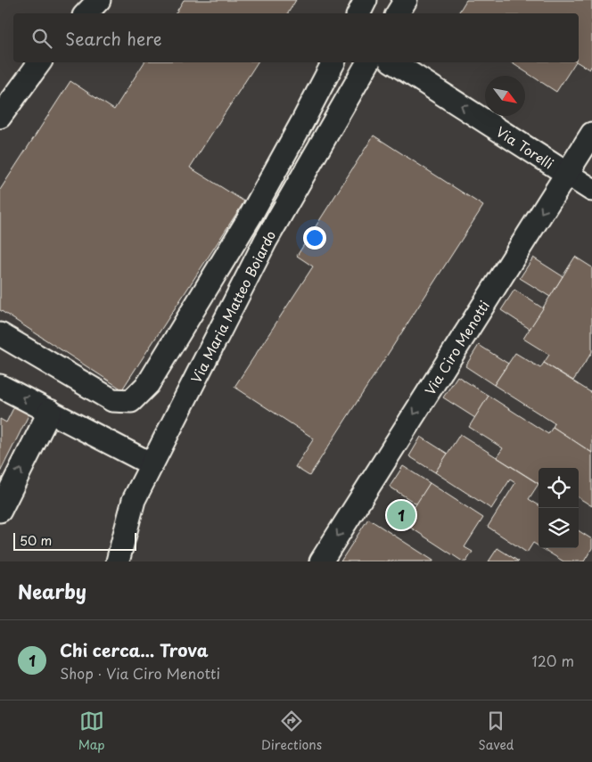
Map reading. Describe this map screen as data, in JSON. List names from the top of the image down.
{
  "streets": {
    "street": ["Via Torelli", "Via Maria Matteo Boiardo", "Via Ciro Menotti"]
  },
  "crossings": [
    ["Via Torelli", "Via Ciro Menotti"]
  ],
  "one_way": ["Via Torelli", "Via Ciro Menotti"],
  "scale_bar": "50 m",
  "north": "bottom right",
  "page": {
    "search": "Search here",
    "pins": "1",
    "scale": "50 m",
    "heading": "Nearby",
    "list": [
      {
        "mark": "1",
        "name": "Chi cerca... Trova",
        "note": "Shop · Via Ciro Menotti",
        "value": "120 m"
      }
    ],
    "nav": ["Map", "Directions", "Saved"]
  }
}
